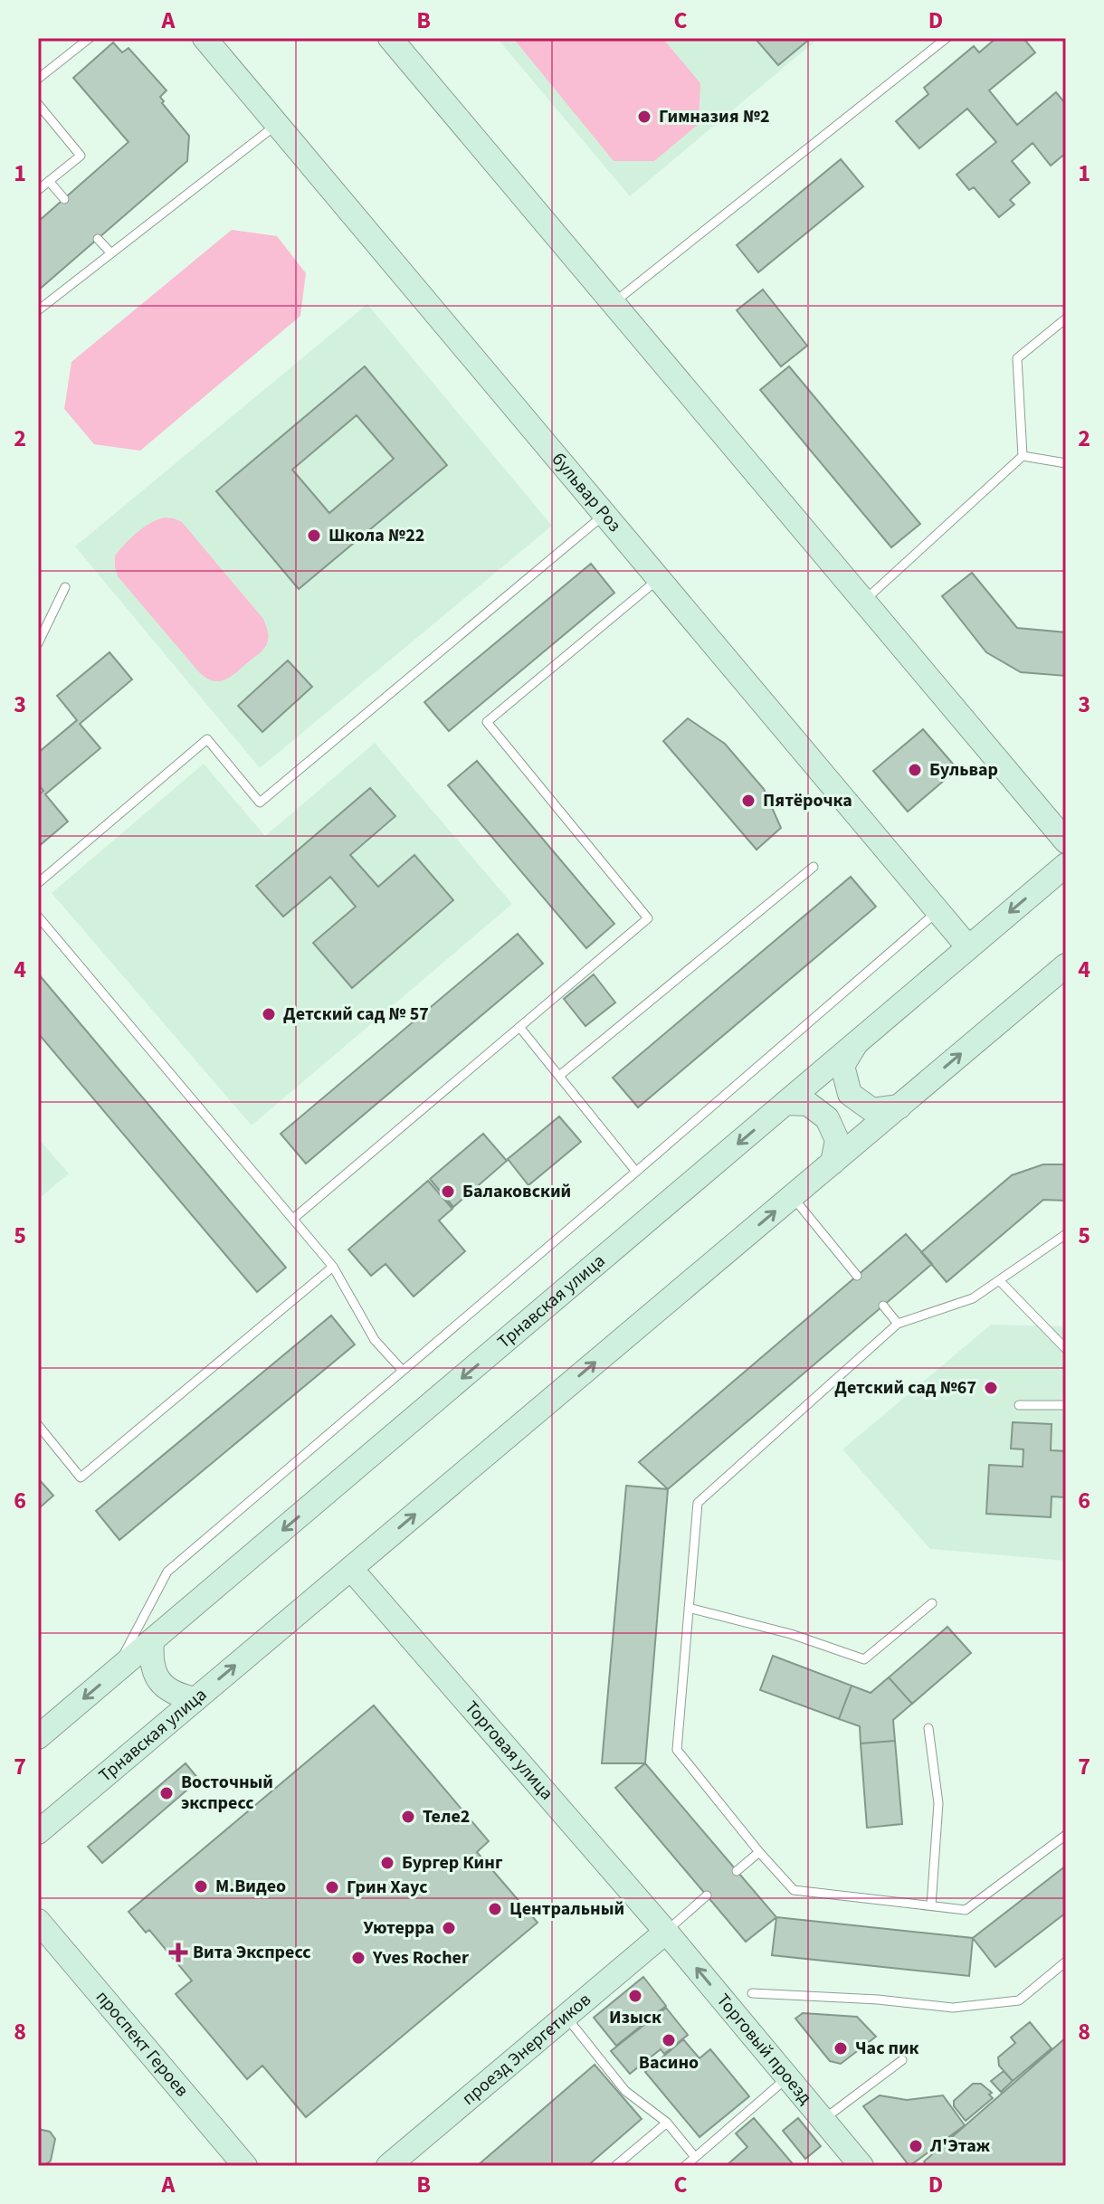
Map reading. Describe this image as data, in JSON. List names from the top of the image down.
{
  "streets": {
    "street": [
      "бульвар Роз",
      "Трнавская улица",
      "Торговая улица",
      "проспект Героев",
      "проезд Энергетиков",
      "Торговый проезд"
    ]
  },
  "crossings": [
    ["бульвар Роз", "Трнавская улица"],
    ["Трнавская улица", "Торговая улица"],
    ["Торговая улица", "проезд Энергетиков"],
    ["Торговая улица", "Торговый проезд"],
    ["проезд Энергетиков", "Торговый проезд"]
  ],
  "one_way": ["Торговый проезд"],
  "places": {
    "other": [
      "Гимназия №2",
      "Школа №22",
      "Бульвар",
      "Пятёрочка",
      "Детский сад № 57",
      "Балаковский",
      "Детский сад №67",
      "Восточный экспресс",
      "Теле2",
      "Бургер Кинг",
      "М.Видео",
      "Грин Хаус",
      "Центральный",
      "Уютерра",
      "Yves Rocher",
      "Изыск",
      "Васино",
      "Час пик",
      "Л'Этаж"
    ],
    "health": ["Вита Экспресс"]
  },
  "grid": {
    "columns": [
      "A",
      "B",
      "C",
      "D"
    ],
    "rows": [
      "1",
      "2",
      "3",
      "4",
      "5",
      "6",
      "7",
      "8"
    ]
  }
}
